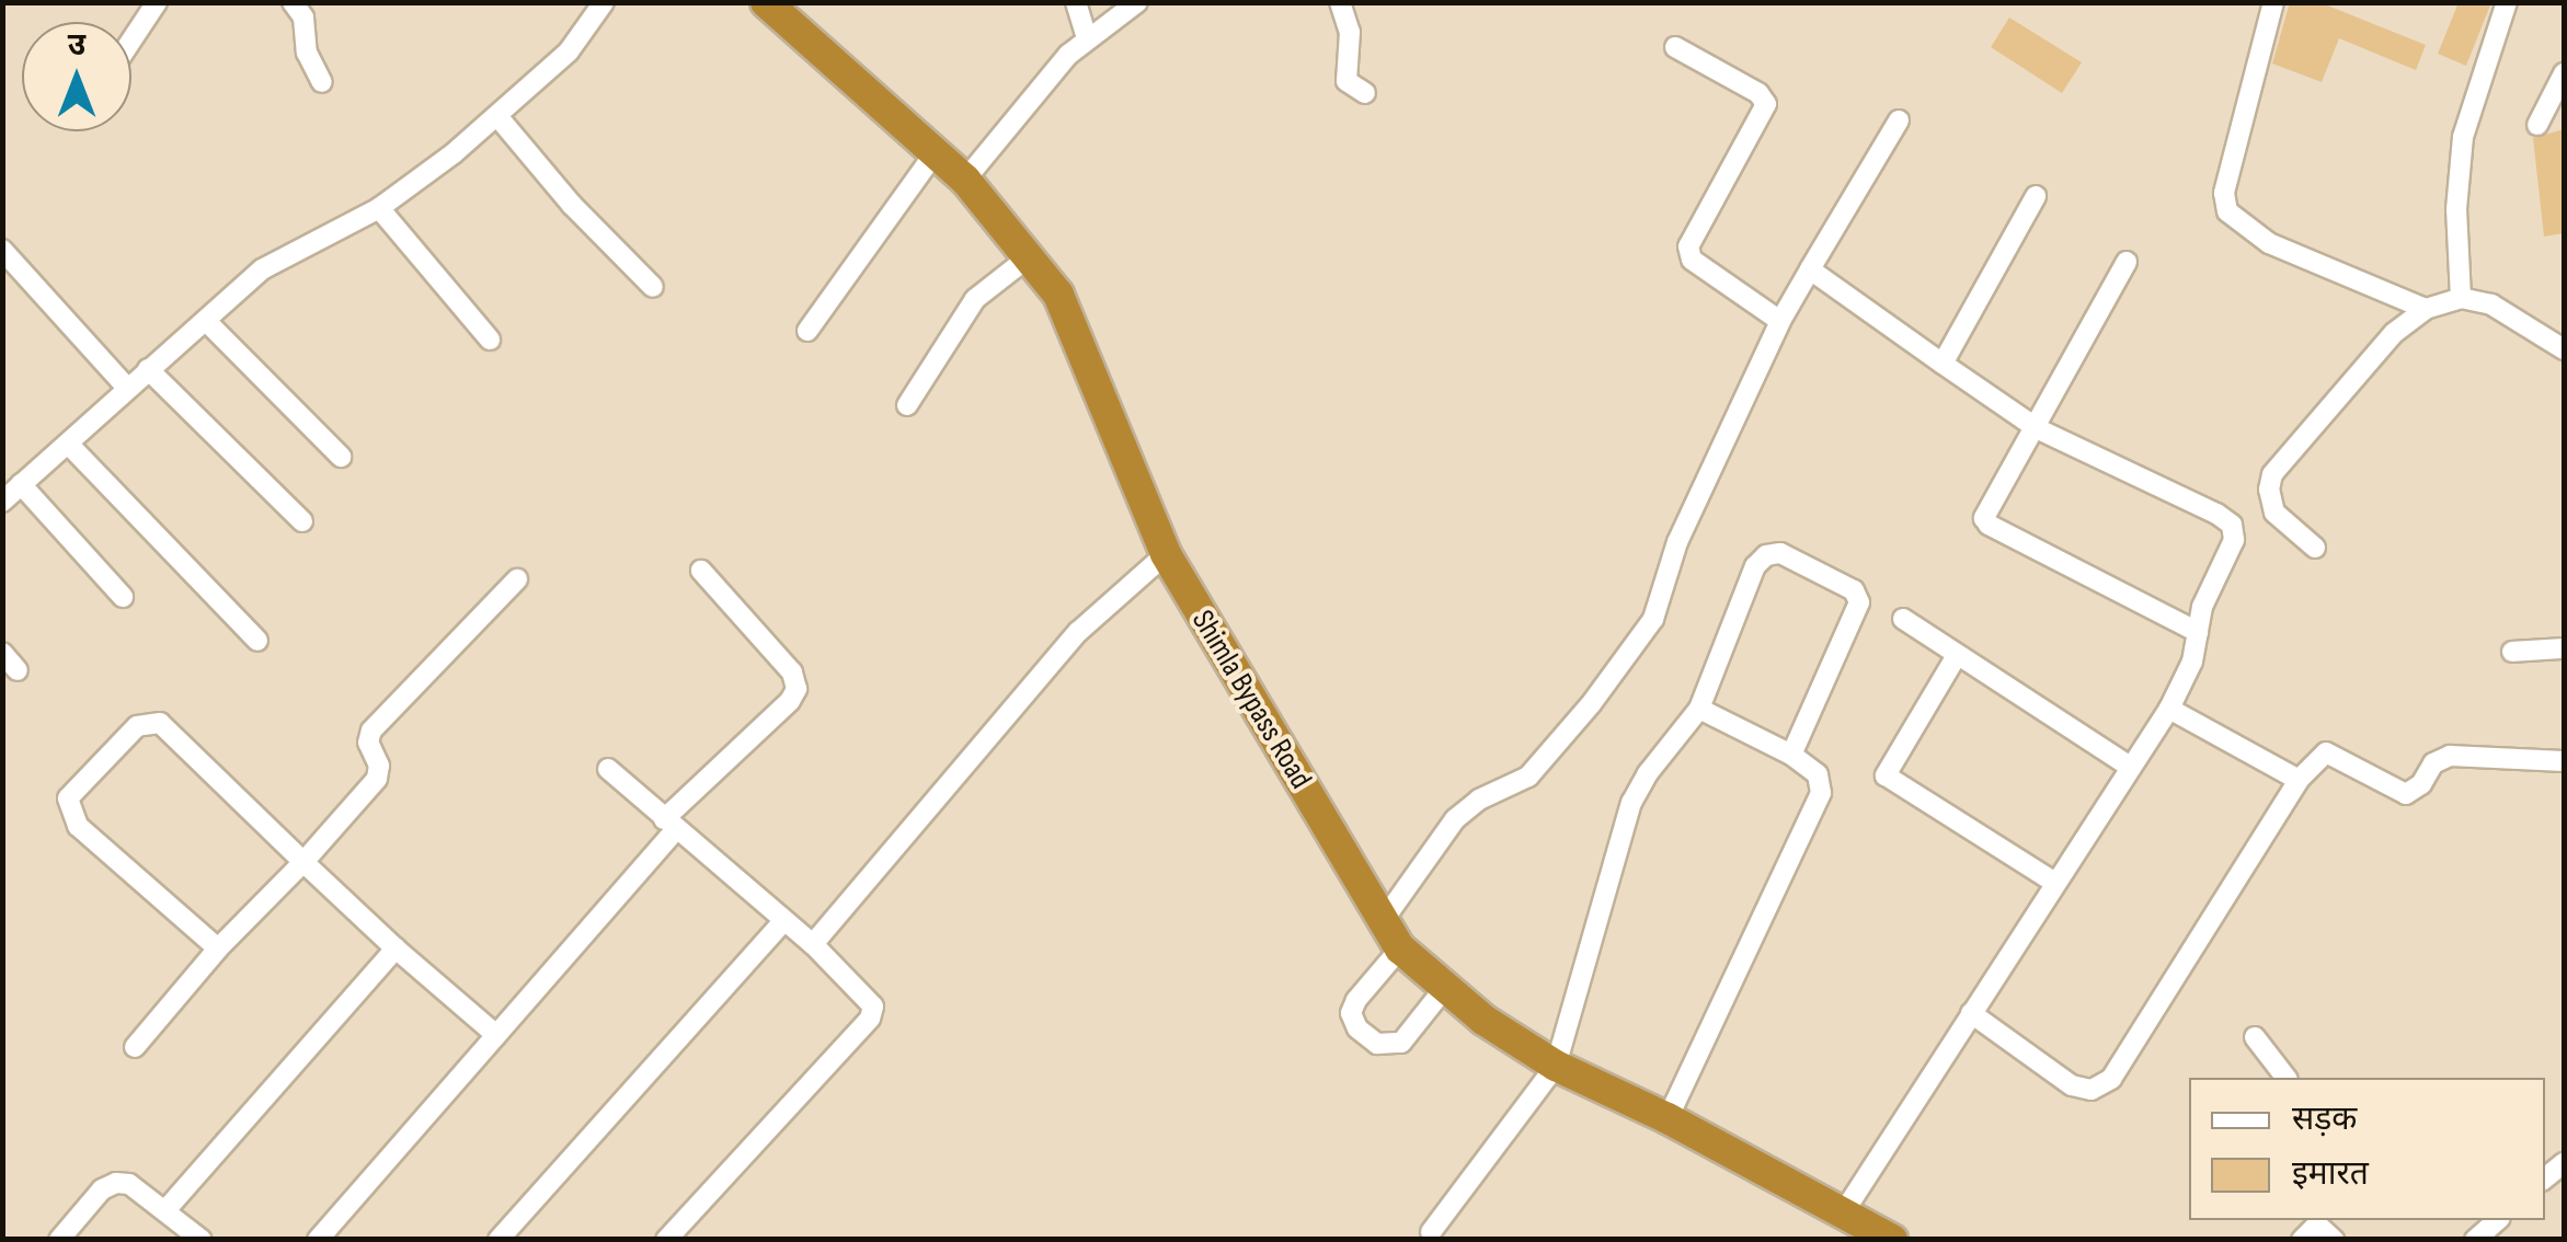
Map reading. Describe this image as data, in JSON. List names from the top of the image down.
{
  "streets": {
    "highway": ["Shimla Bypass Road"]
  },
  "legend": ["सड़क", "इमारत"],
  "north": "top"
}
